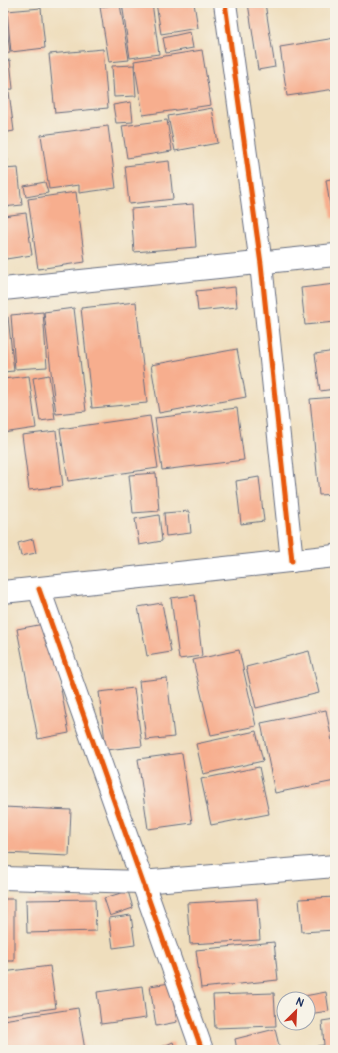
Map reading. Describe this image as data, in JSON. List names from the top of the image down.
{
  "north": "top right"
}
